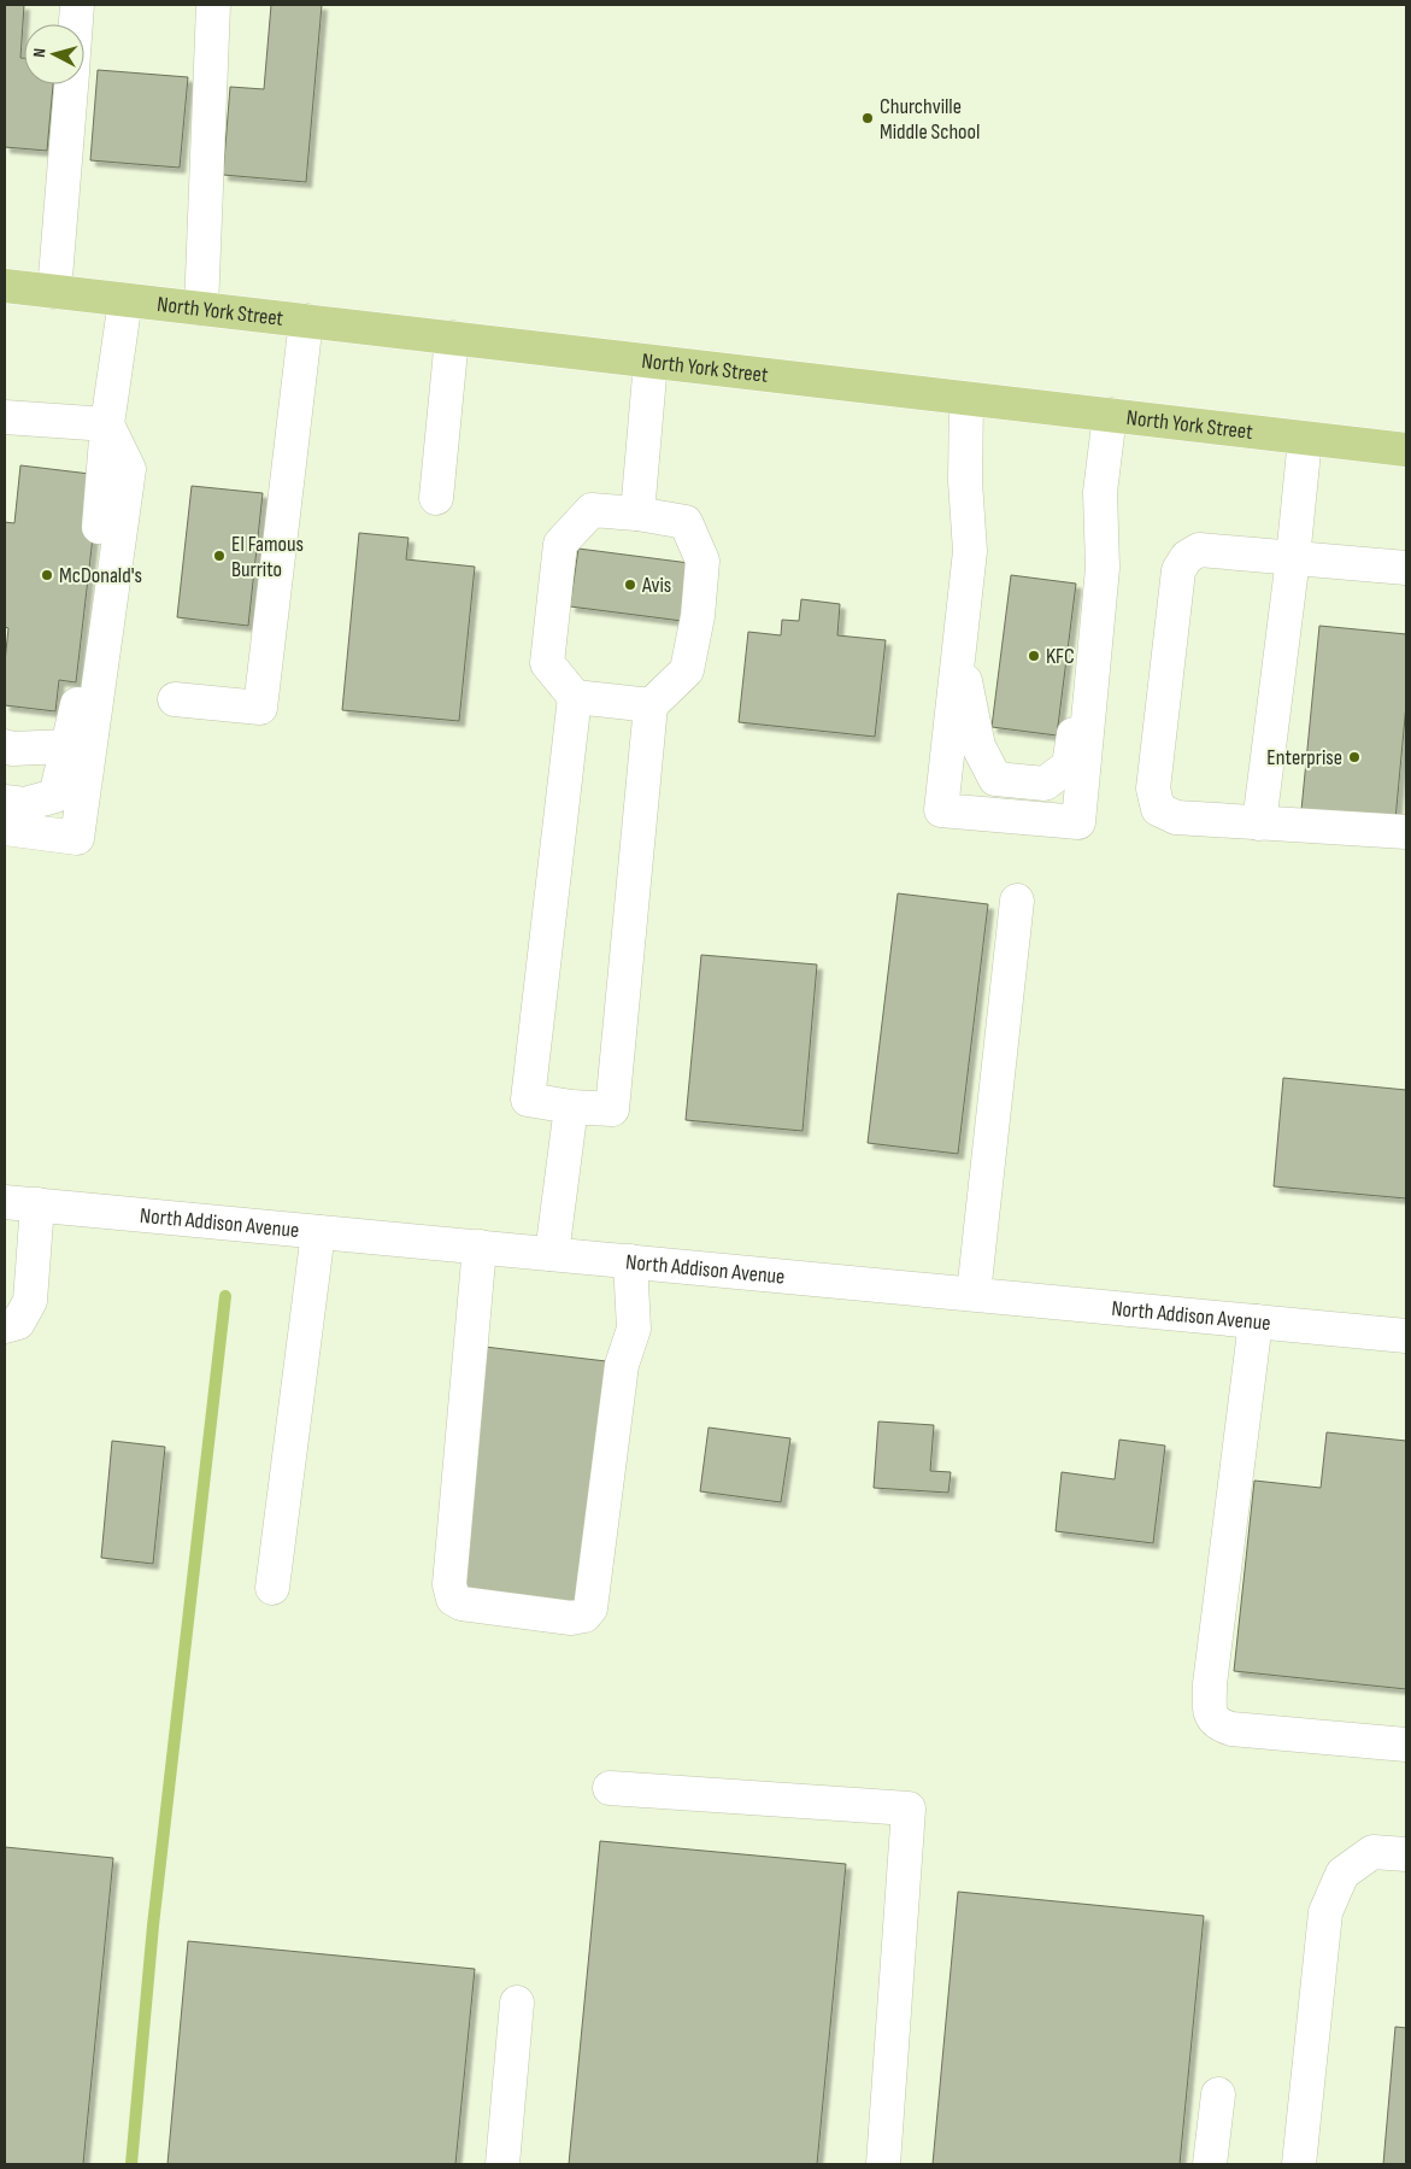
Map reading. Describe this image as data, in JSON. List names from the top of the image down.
{
  "streets": {
    "main road": ["North York Street"],
    "street": ["North Addison Avenue"]
  },
  "places": [
    "Churchville Middle School",
    "El Famous Burrito",
    "McDonald's",
    "Avis",
    "KFC",
    "Enterprise"
  ],
  "north": "left"
}
